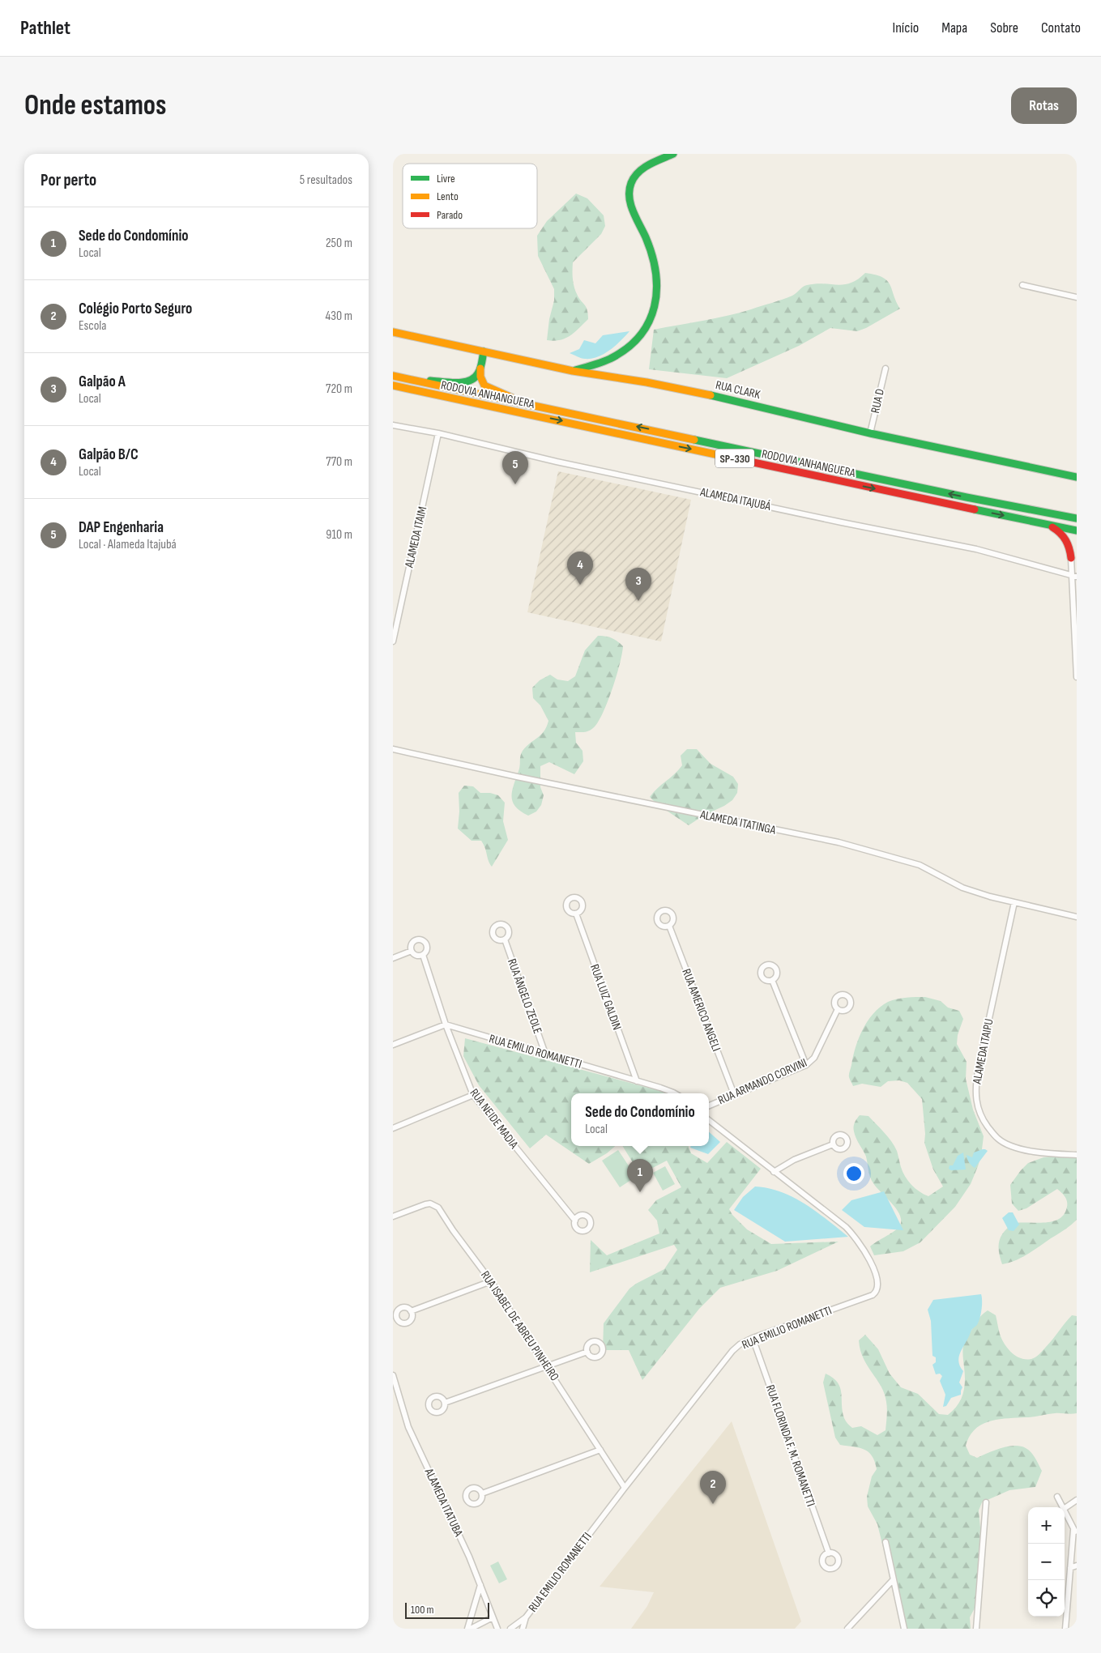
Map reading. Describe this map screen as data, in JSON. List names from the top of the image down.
{
  "streets": {
    "main road": ["RUA CLARK", "RODOVIA ANHANGUERA", "SP-330"],
    "street": [
      "RUA D",
      "ALAMEDA ITAJUBÁ",
      "ALAMEDA ITAIM",
      "ALAMEDA ITATINGA",
      "RUA ÂNGELO ZEOLE",
      "RUA LUIZ GALDIN",
      "RUA AMERICO ANGELI",
      "RUA EMILIO ROMANETTI",
      "ALAMEDA ITAIPU",
      "RUA ARMANDO CORVINI",
      "RUA NEIDE MADIA",
      "RUA ISABEL DE ABREU PINHEIRO",
      "RUA FLORINDA F. M. ROMANETTI",
      "ALAMEDA ITATUBA"
    ]
  },
  "crossings": [
    ["RUA CLARK", "RUA D"],
    ["ALAMEDA ITAJUBÁ", "ALAMEDA ITAIM"],
    ["ALAMEDA ITATINGA", "ALAMEDA ITAIPU"],
    ["RUA ÂNGELO ZEOLE", "RUA EMILIO ROMANETTI"],
    ["RUA LUIZ GALDIN", "RUA EMILIO ROMANETTI"],
    ["RUA AMERICO ANGELI", "RUA ARMANDO CORVINI"],
    ["RUA EMILIO ROMANETTI", "RUA NEIDE MADIA"],
    ["RUA EMILIO ROMANETTI", "RUA ISABEL DE ABREU PINHEIRO"],
    ["RUA EMILIO ROMANETTI", "RUA FLORINDA F. M. ROMANETTI"]
  ],
  "legend": ["Livre", "Lento", "Parado"],
  "scale_bar": "100 m",
  "page": {
    "header": "Pathlet",
    "nav": [
      "Início",
      "Mapa",
      "Sobre",
      "Contato"
    ],
    "buttons": "Rotas",
    "title": "Onde estamos",
    "heading": ["Por perto", "5 resultados"],
    "list": [
      {
        "mark": "1",
        "name": "Sede do Condomínio",
        "note": "Local",
        "value": "250 m"
      },
      {
        "mark": "2",
        "name": "Colégio Porto Seguro",
        "note": "Escola",
        "value": "430 m"
      },
      {
        "mark": "3",
        "name": "Galpão A",
        "note": "Local",
        "value": "720 m"
      },
      {
        "mark": "4",
        "name": "Galpão B/C",
        "note": "Local",
        "value": "770 m"
      },
      {
        "mark": "5",
        "name": "DAP Engenharia",
        "note": "Local · Alameda Itajubá",
        "value": "910 m"
      }
    ],
    "pins": [
      "5",
      "4",
      "3",
      "1",
      "2"
    ],
    "popup": ["Sede do Condomínio", "Local"],
    "map_buttons": ["+", "−"],
    "scale": "100 m"
  }
}
